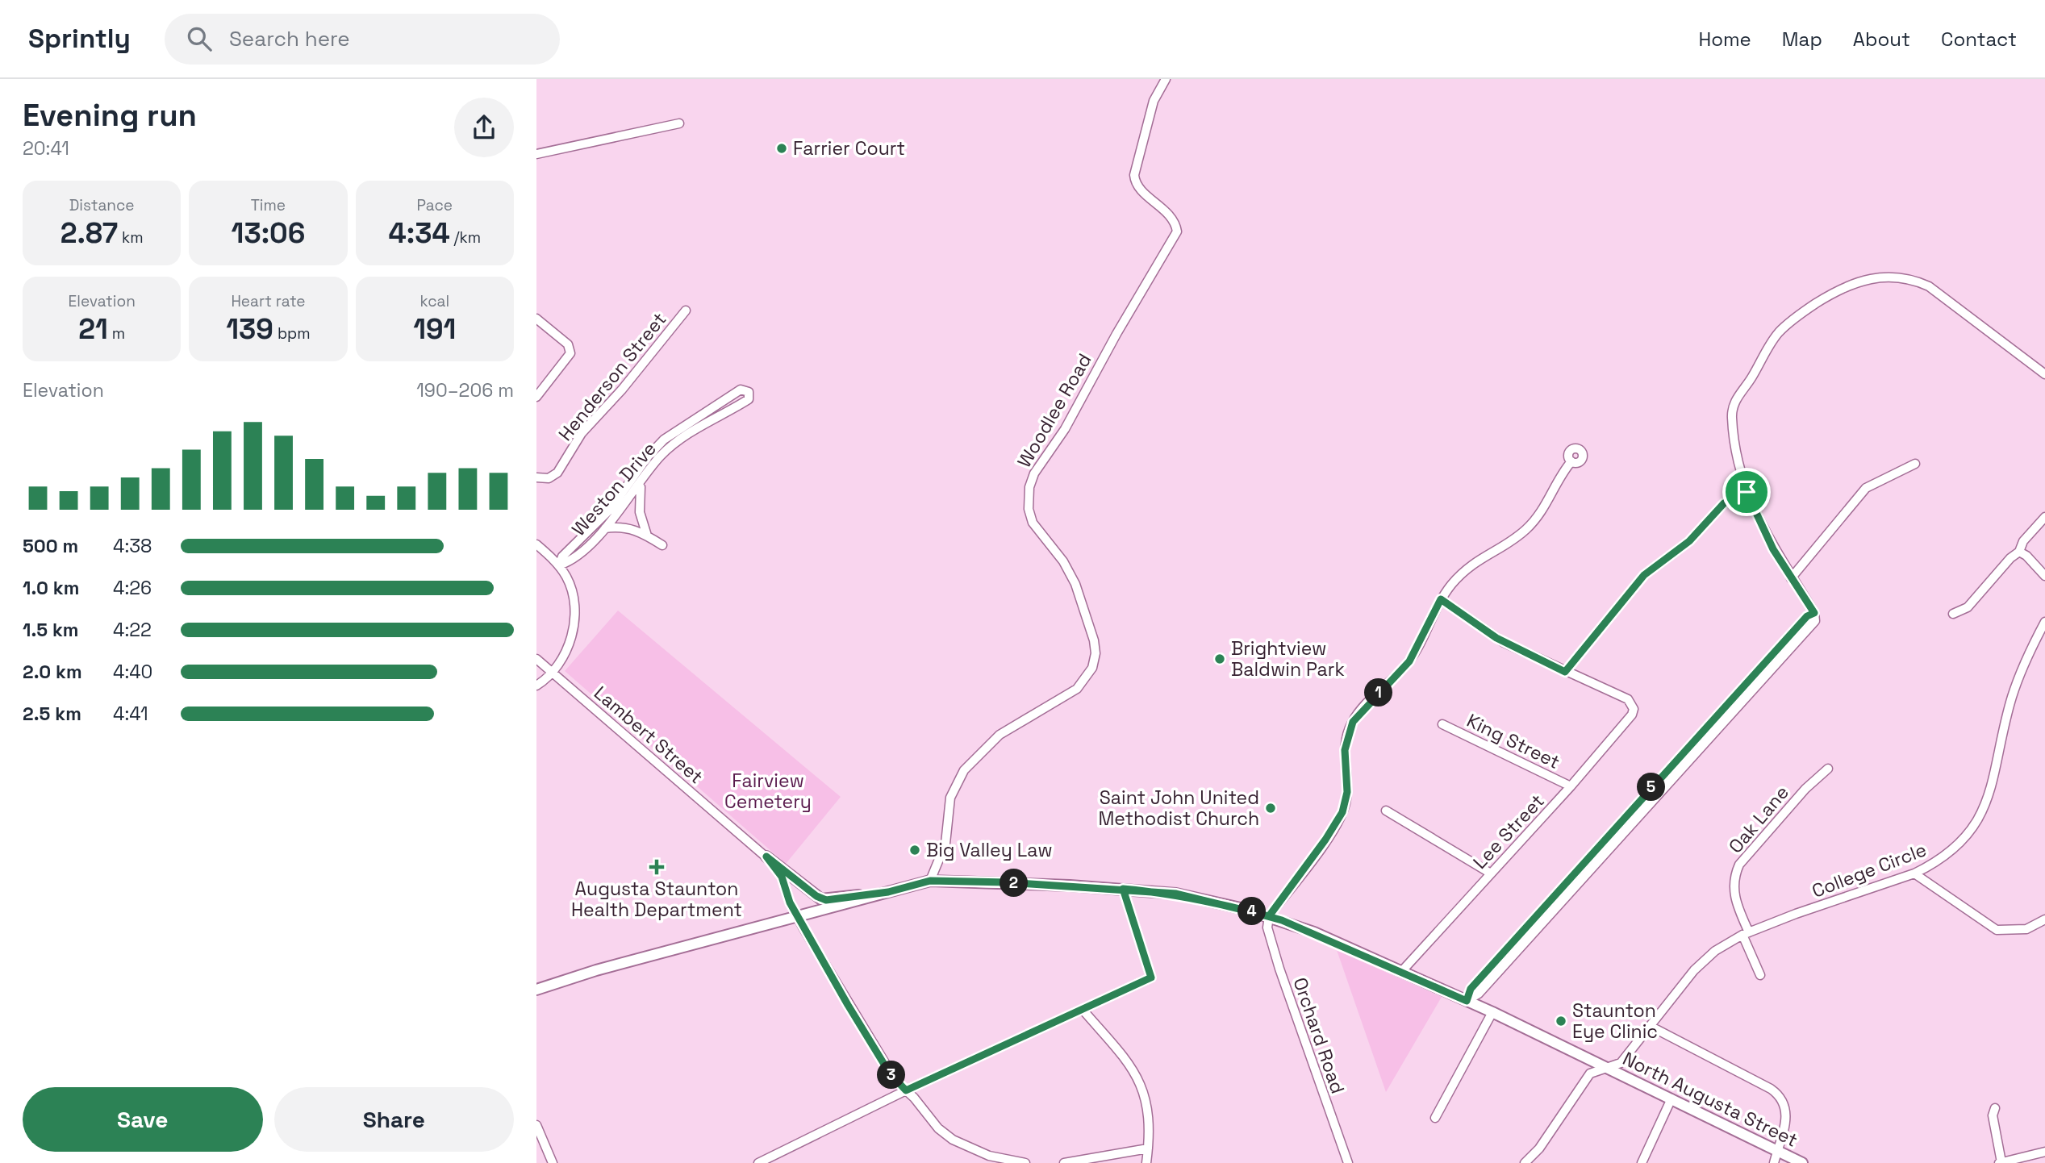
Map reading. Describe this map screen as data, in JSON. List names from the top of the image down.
{
  "streets": {
    "main road": ["North Augusta Street"],
    "street": [
      "Henderson Street",
      "Woodlee Road",
      "Weston Drive",
      "Lambert Street",
      "King Street",
      "Oak Lane",
      "Lee Street",
      "College Circle",
      "Orchard Road"
    ]
  },
  "crossings": [
    ["Woodlee Road", "North Augusta Street"],
    ["Lambert Street", "North Augusta Street"],
    ["King Street", "Lee Street"],
    ["Oak Lane", "College Circle"],
    ["Lee Street", "North Augusta Street"],
    ["College Circle", "North Augusta Street"],
    ["Orchard Road", "North Augusta Street"]
  ],
  "parks": ["Fairview Cemetery"],
  "places": {
    "other": [
      "Farrier Court",
      "Brightview Baldwin Park",
      "Saint John United Methodist Church",
      "Big Valley Law",
      "Staunton Eye Clinic"
    ],
    "health": ["Augusta Staunton Health Department"]
  },
  "page": {
    "header": "Sprintly",
    "search": "Search here",
    "nav": [
      "Home",
      "Map",
      "About",
      "Contact"
    ],
    "heading": ["Evening run", "20:41"],
    "stats": [
      ["Distance", "2.87 km"],
      ["Time", "13:06"],
      ["Pace", "4:34 /km"],
      ["Elevation", "21 m"],
      ["Heart rate", "139 bpm"],
      ["kcal", "191"]
    ],
    "chart": ["Elevation", "190–206 m"],
    "list": [
      {
        "name": "500 m",
        "note": "4:38"
      },
      {
        "name": "1.0 km",
        "note": "4:26"
      },
      {
        "name": "1.5 km",
        "note": "4:22"
      },
      {
        "name": "2.0 km",
        "note": "4:40"
      },
      {
        "name": "2.5 km",
        "note": "4:41"
      }
    ],
    "pins": [
      "1",
      "5",
      "2",
      "4",
      "3"
    ],
    "buttons": ["Save", "Share"]
  }
}
